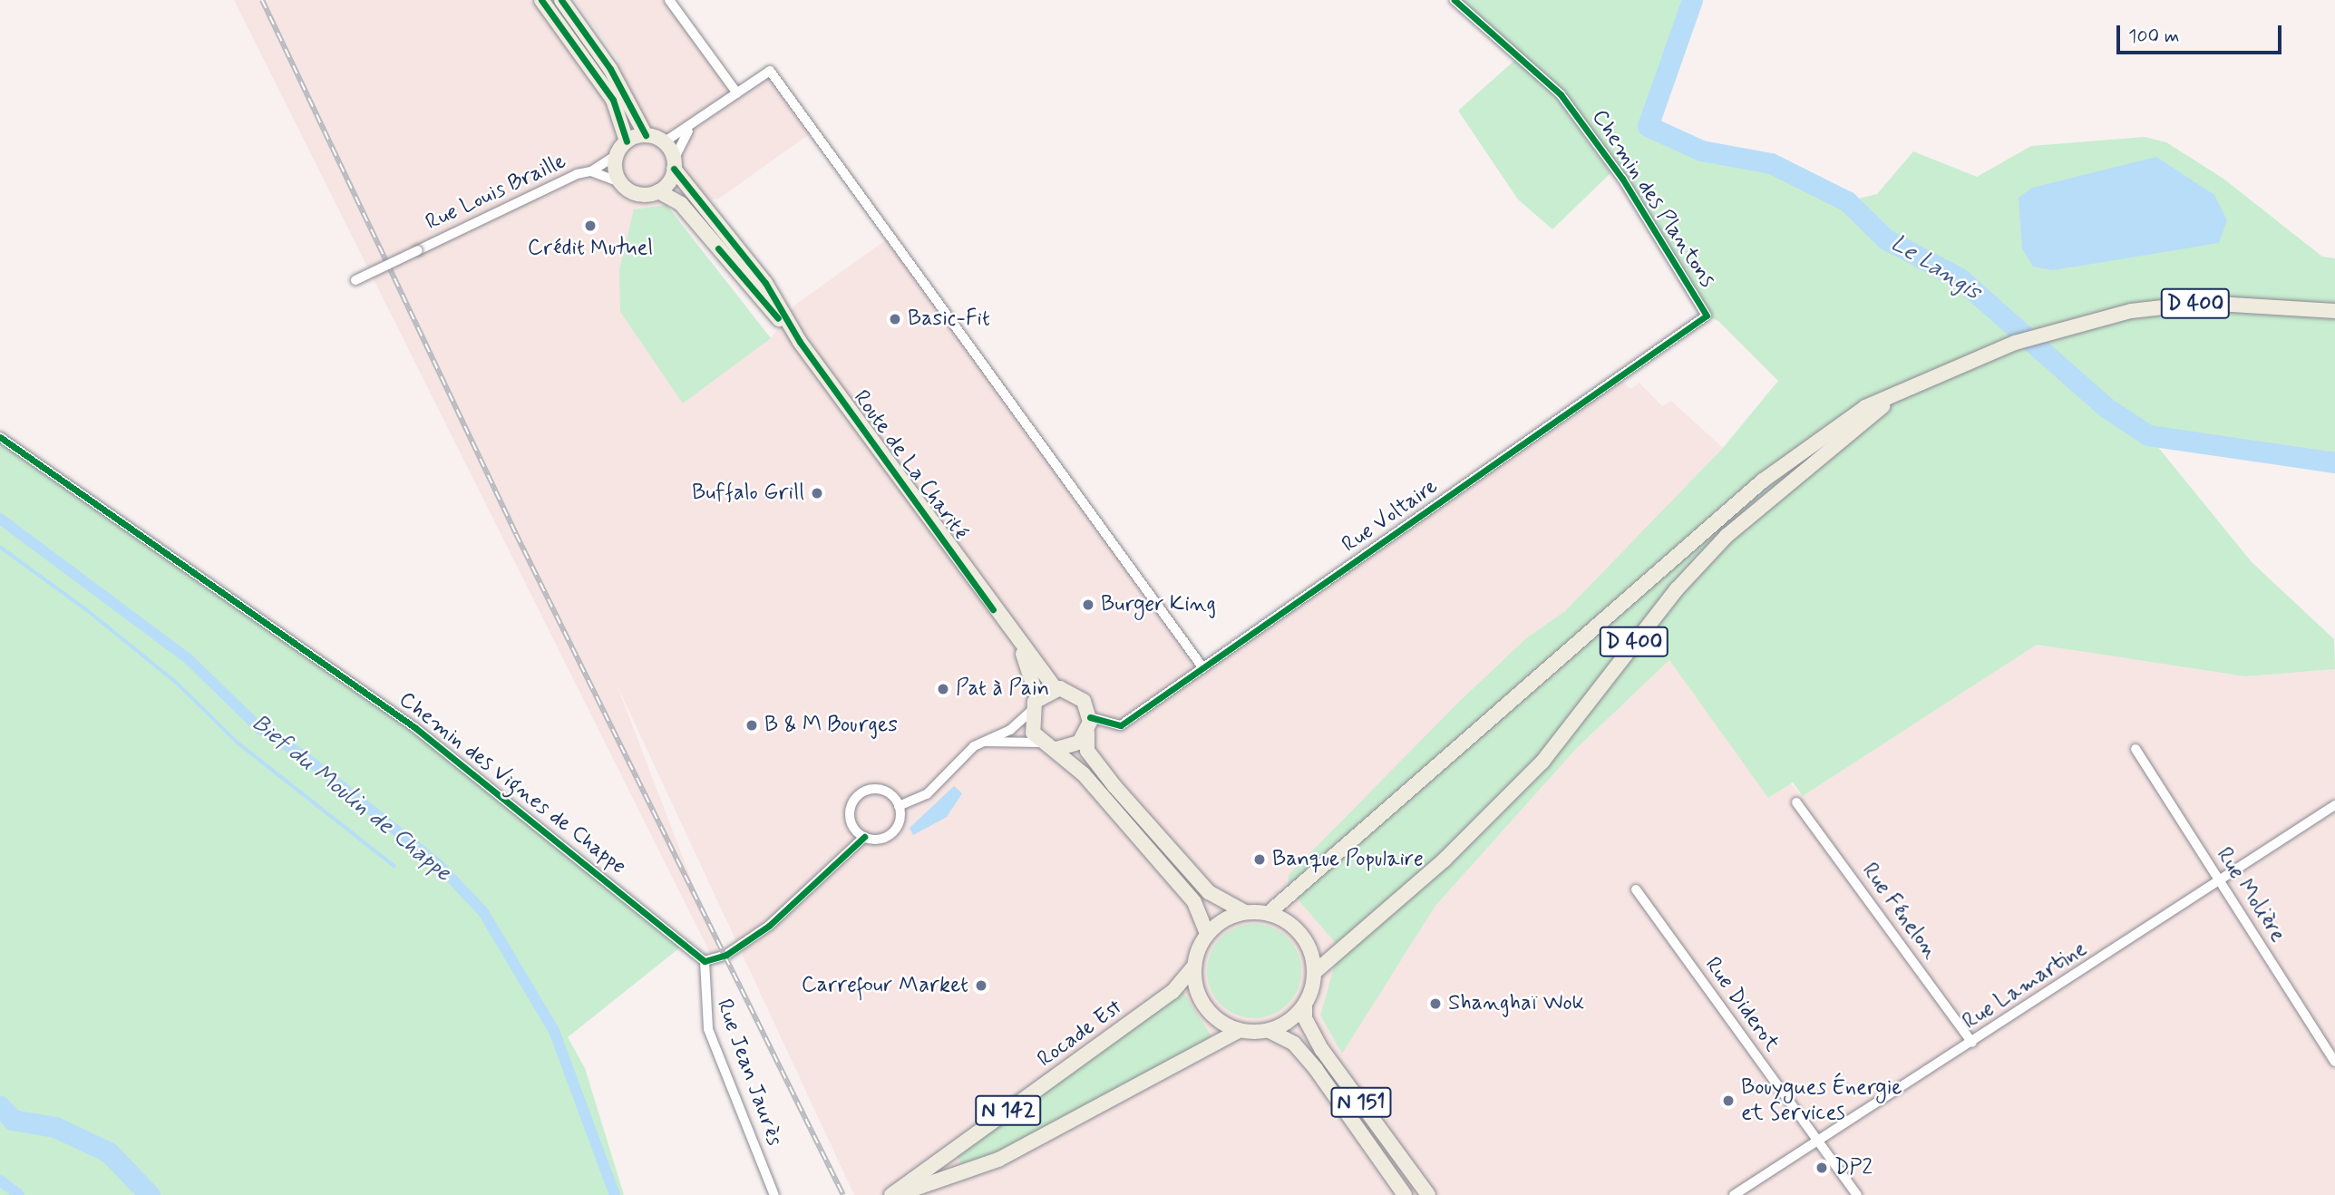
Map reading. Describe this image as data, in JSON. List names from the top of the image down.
{
  "streets": {
    "main road": [
      "D 400",
      "Route de La Charité",
      "Rocade Est",
      "N 151",
      "N 142"
    ],
    "street": [
      "Rue Louis Braille",
      "Chemin des Plantons",
      "Rue Voltaire",
      "Chemin des Vignes de Chappe",
      "Rue Molière",
      "Rue Fénelon",
      "Rue Lamartine",
      "Rue Diderot",
      "Rue Jean Jaurès"
    ]
  },
  "crossings": [
    ["Rue Louis Braille", "Route de La Charité"],
    ["Chemin des Plantons", "Rue Voltaire"],
    ["D 400", "Rocade Est"],
    ["D 400", "N 151"],
    ["D 400", "N 142"],
    ["Route de La Charité", "Rue Voltaire"],
    ["Chemin des Vignes de Chappe", "Rue Jean Jaurès"],
    ["Rue Molière", "Rue Lamartine"],
    ["Rue Fénelon", "Rue Lamartine"],
    ["Rue Lamartine", "Rue Diderot"],
    ["Rocade Est", "N 151"],
    ["Rocade Est", "N 142"],
    ["N 151", "N 142"]
  ],
  "water": ["Le Langis", "Bief du Moulin de Chappe"],
  "places": [
    "Crédit Mutuel",
    "Basic-Fit",
    "Buffalo Grill",
    "Burger King",
    "Pat à Pain",
    "B & M Bourges",
    "Banque Populaire",
    "Carrefour Market",
    "Shanghaï Wok",
    "Bouygues Énergie et Services",
    "DP2"
  ],
  "scale_bar": "100 m"
}
